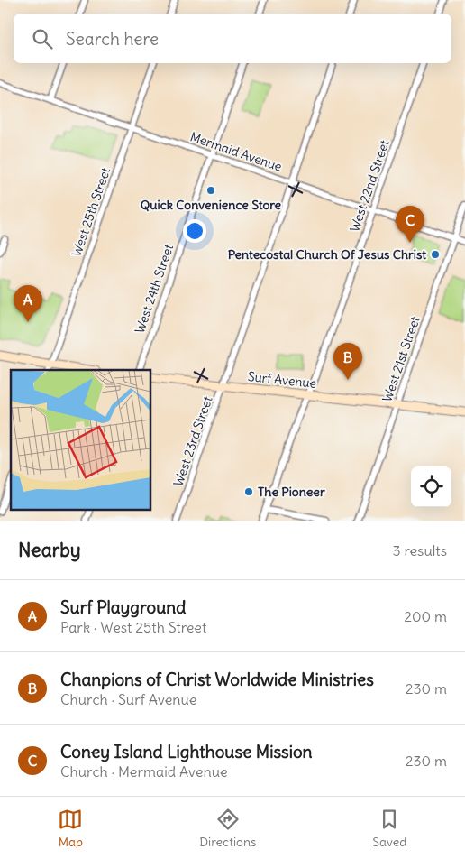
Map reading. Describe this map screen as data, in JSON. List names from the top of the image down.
{
  "streets": {
    "main road": ["Surf Avenue"],
    "street": [
      "Mermaid Avenue",
      "West 22nd Street",
      "West 25th Street",
      "West 24th Street",
      "West 21st Street",
      "West 23rd Street"
    ]
  },
  "crossings": [
    ["Mermaid Avenue", "West 22nd Street"],
    ["Mermaid Avenue", "West 25th Street"],
    ["Mermaid Avenue", "West 24th Street"],
    ["Mermaid Avenue", "West 21st Street"],
    ["Mermaid Avenue", "West 23rd Street"],
    ["West 22nd Street", "Surf Avenue"],
    ["West 21st Street", "Surf Avenue"],
    ["Surf Avenue", "West 23rd Street"]
  ],
  "places": ["Quick Convenience Store", "Pentecostal Church Of Jesus Christ", "The Pioneer"],
  "page": {
    "search": "Search here",
    "pins": ["C", "A", "B"],
    "heading": ["Nearby", "3 results"],
    "list": [
      {
        "mark": "A",
        "name": "Surf Playground",
        "note": "Park · West 25th Street",
        "value": "200 m"
      },
      {
        "mark": "B",
        "name": "Chanpions of Christ Worldwide Ministries",
        "note": "Church · Surf Avenue",
        "value": "230 m"
      },
      {
        "mark": "C",
        "name": "Coney Island Lighthouse Mission",
        "note": "Church · Mermaid Avenue",
        "value": "230 m"
      }
    ],
    "nav": ["Map", "Directions", "Saved"]
  }
}
